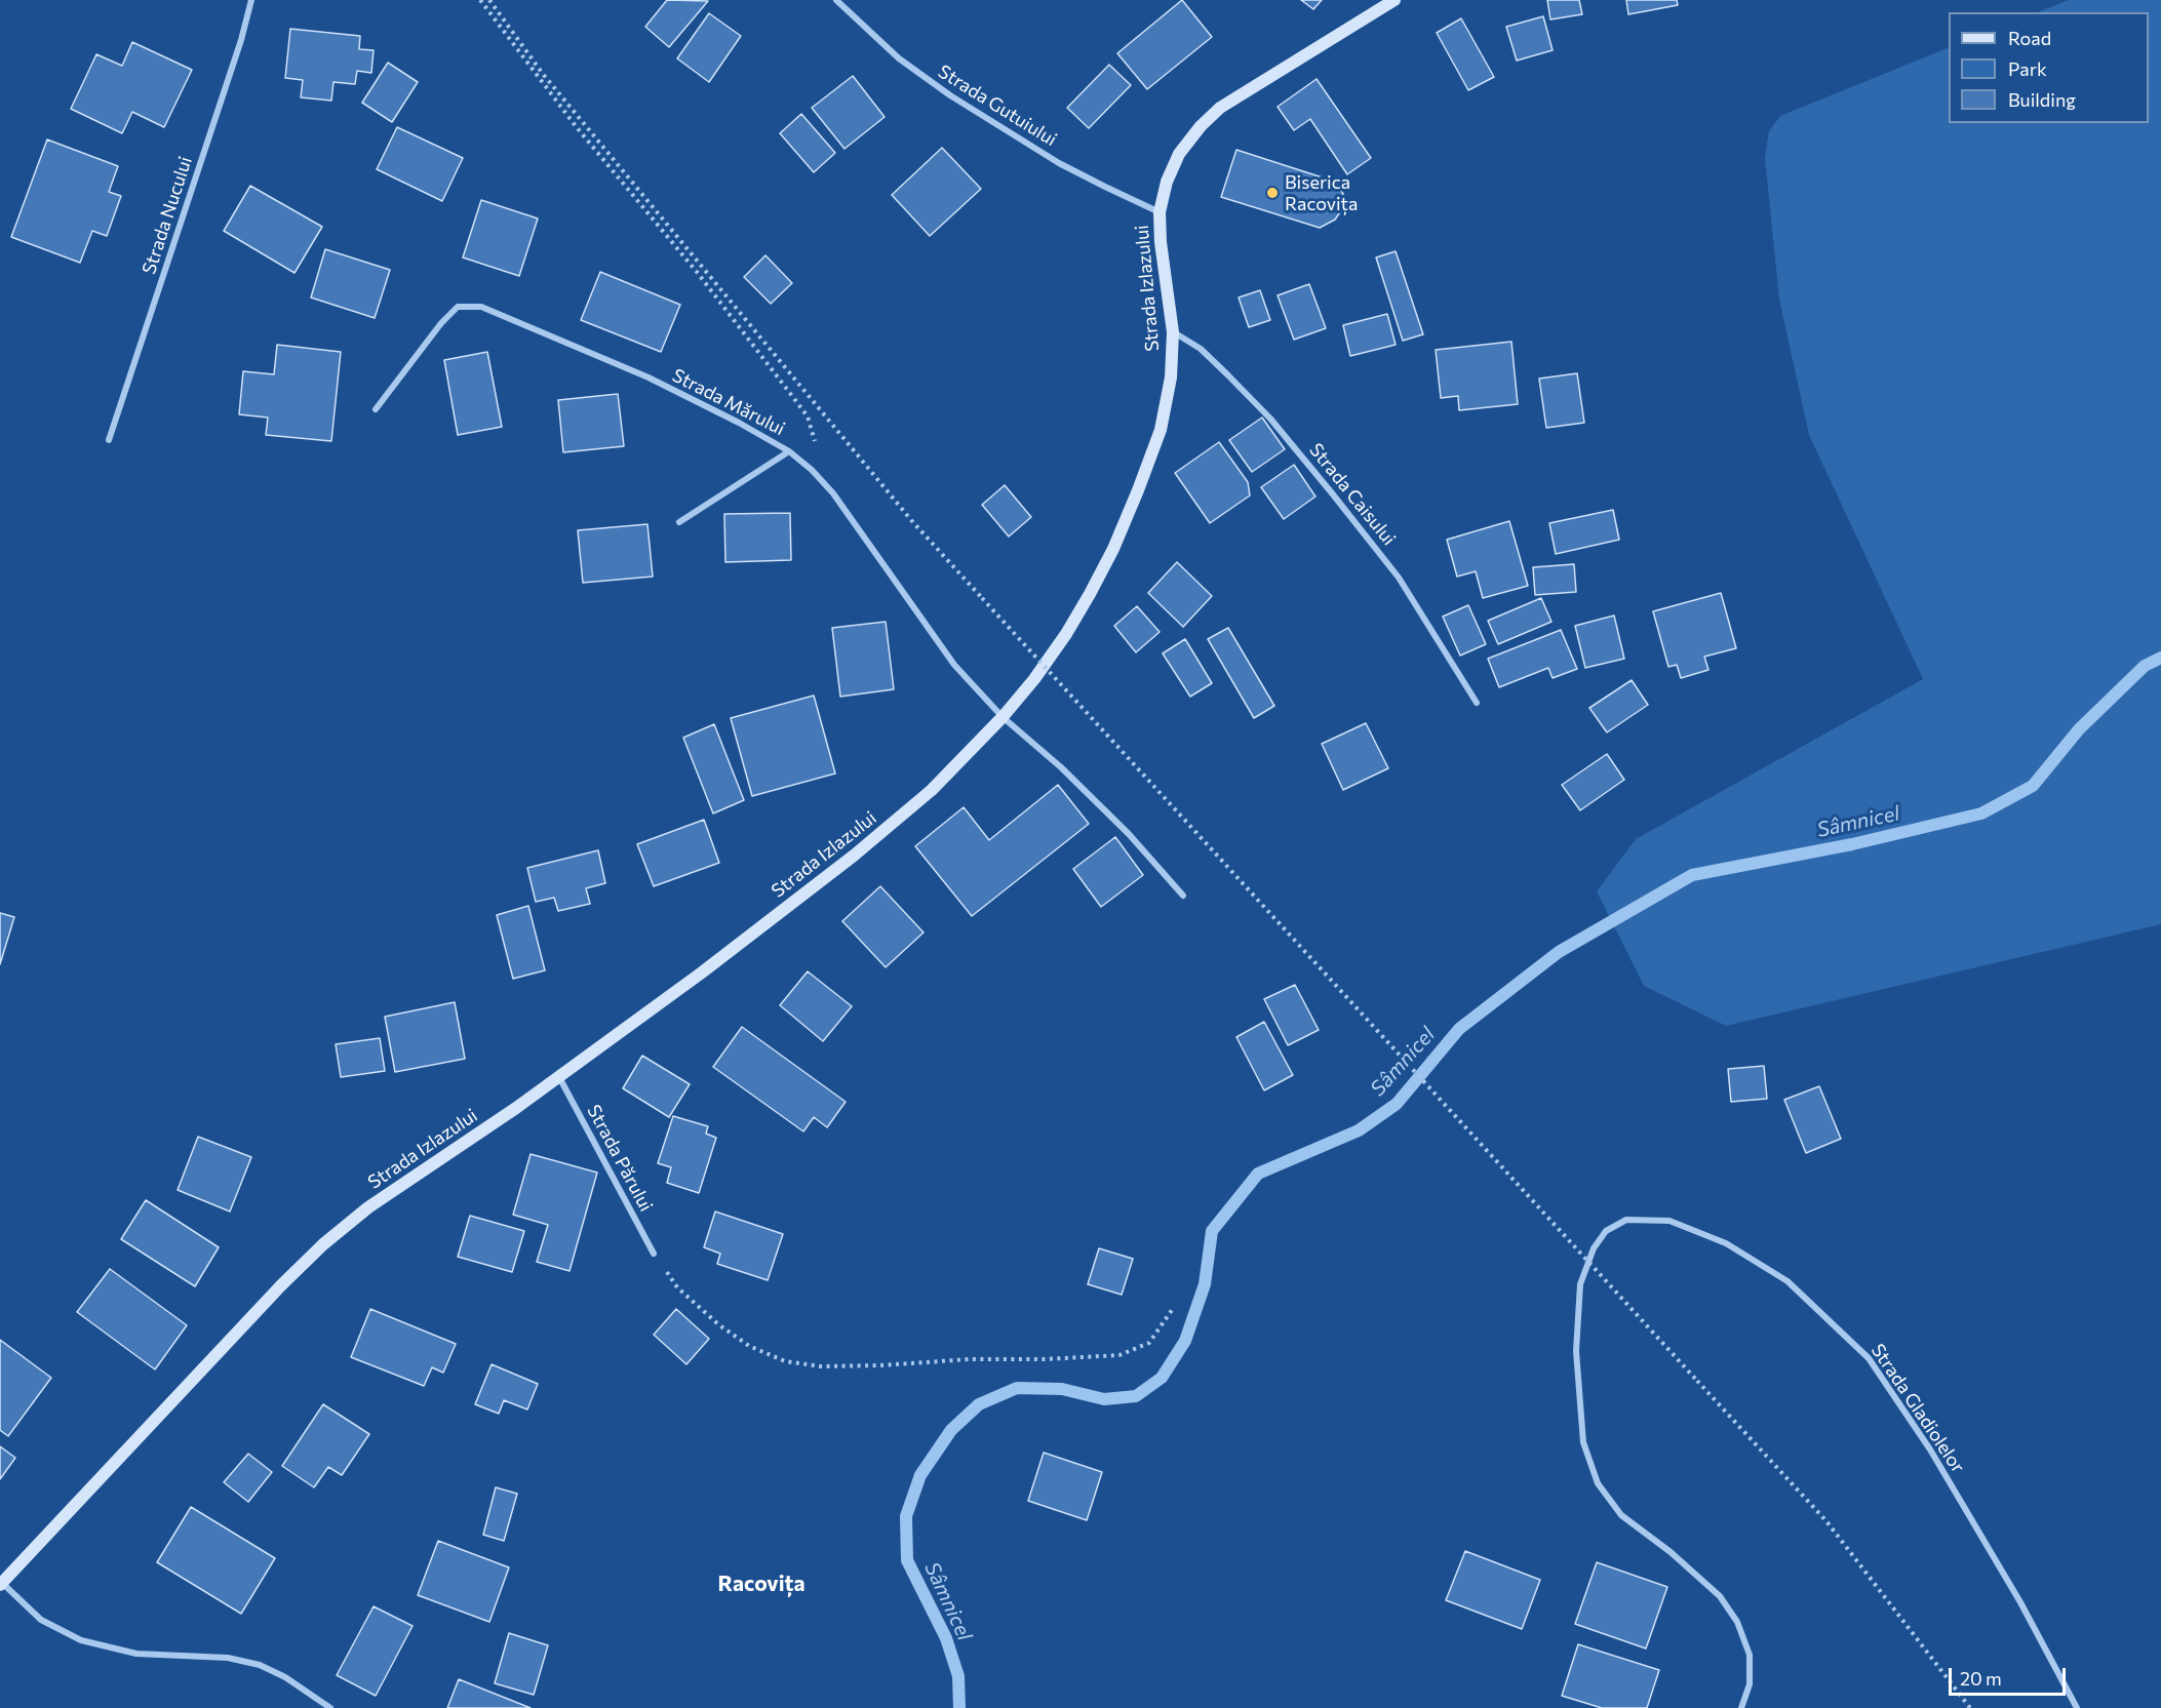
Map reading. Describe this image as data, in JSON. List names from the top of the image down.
{
  "streets": {
    "street": [
      "Strada Gutuiului",
      "Strada Nucului",
      "Strada Izlazului",
      "Strada Mărului",
      "Strada Caisului",
      "Strada Părului",
      "Strada Gladiolelor"
    ]
  },
  "crossings": [
    ["Strada Gutuiului", "Strada Izlazului"],
    ["Strada Izlazului", "Strada Mărului"],
    ["Strada Izlazului", "Strada Caisului"],
    ["Strada Izlazului", "Strada Părului"]
  ],
  "districts": ["Racovița"],
  "water": ["Sâmnicel"],
  "places": ["Biserica Racovița"],
  "legend": ["Road", "Park", "Building"],
  "scale_bar": "20 m"
}
